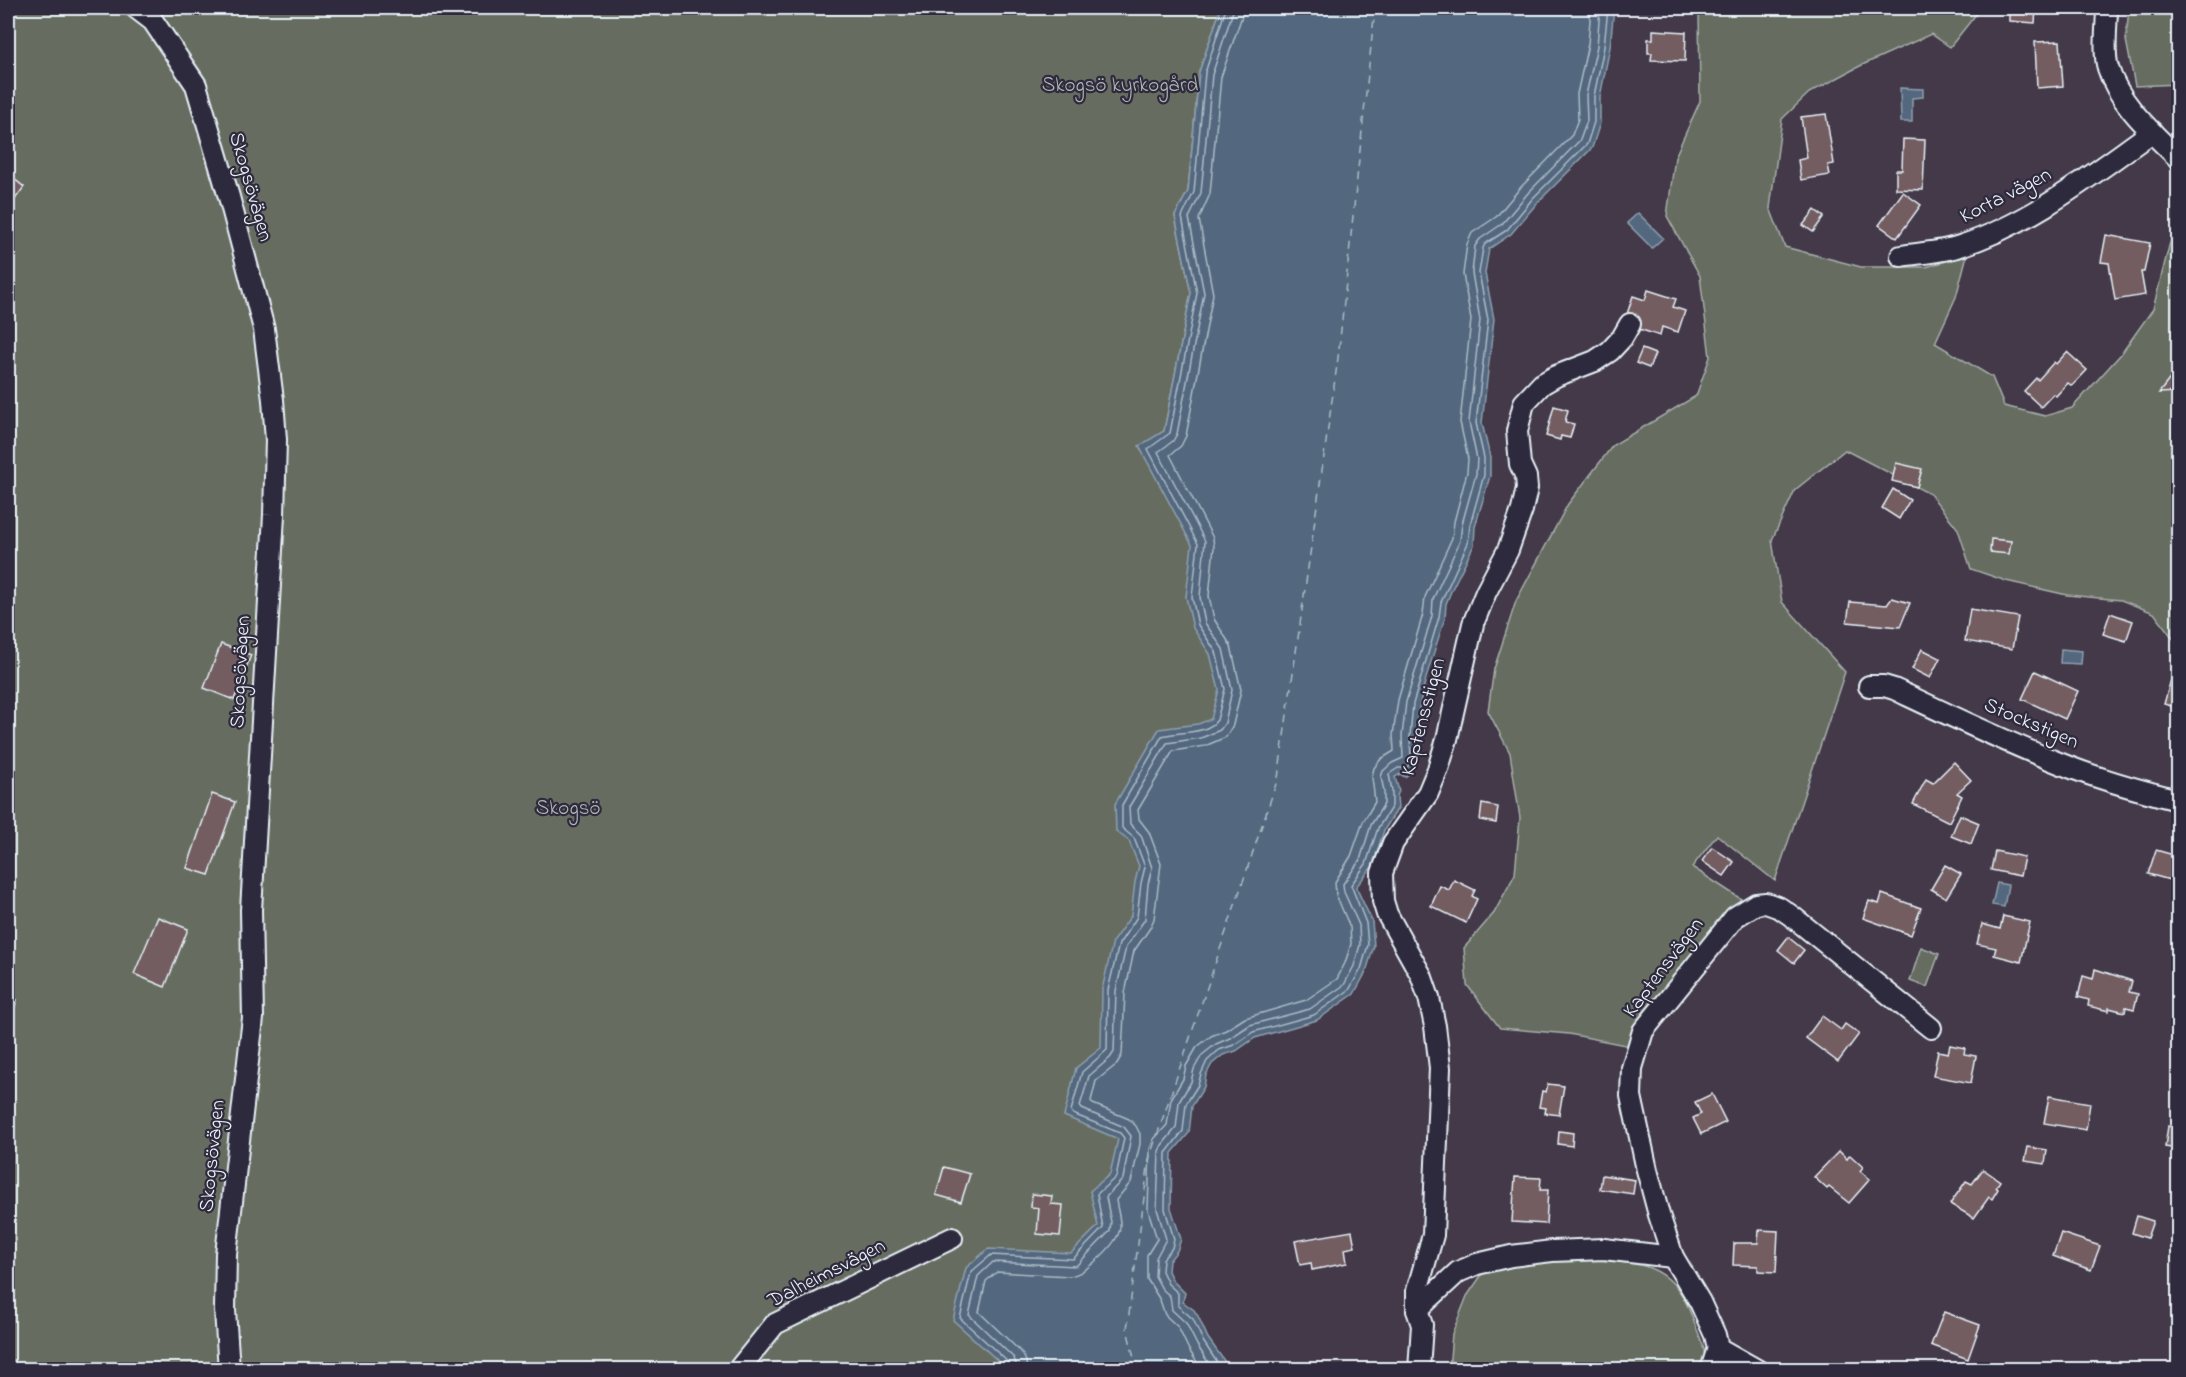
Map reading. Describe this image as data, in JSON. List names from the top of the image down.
{
  "streets": {
    "street": [
      "Skogsövägen",
      "Korta vägen",
      "Kaptensstigen",
      "Stockstigen",
      "Kaptensvägen",
      "Dalheimsvägen"
    ]
  },
  "parks": ["Skogsö kyrkogård", "Skogsö"]
}
